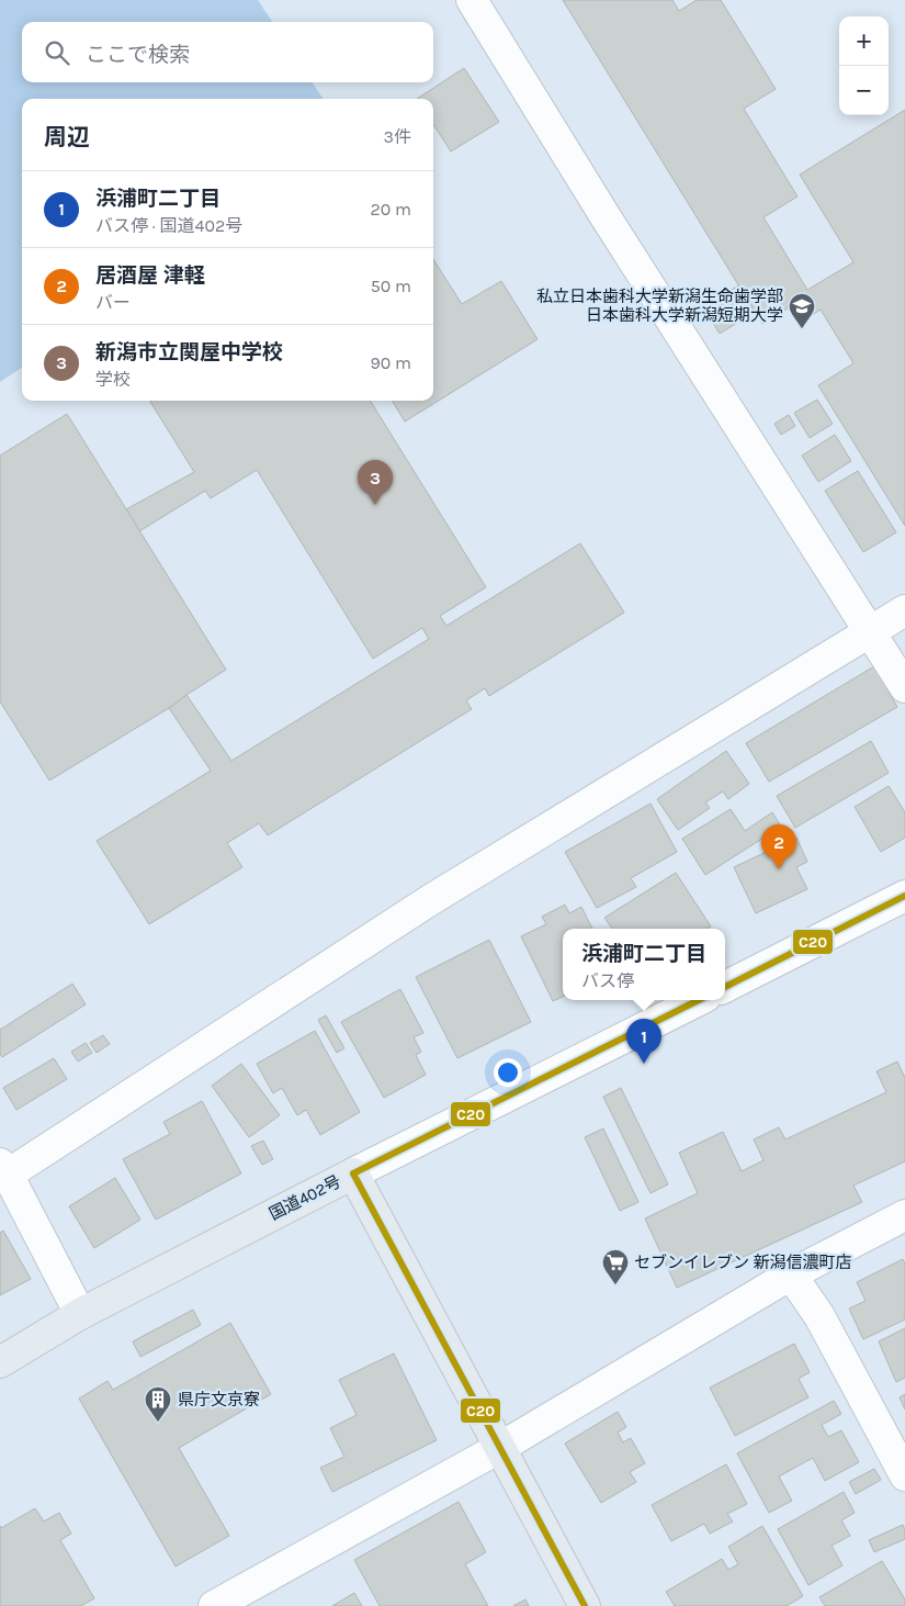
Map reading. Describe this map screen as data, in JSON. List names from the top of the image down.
{
  "streets": {
    "highway": ["国道402号"]
  },
  "places": {
    "school or university": ["私立日本歯科大学新潟生命歯学部 日本歯科大学新潟短期大学"],
    "supermarket": ["セブンイレブン 新潟信濃町店"],
    "building": ["県庁文京寮"]
  },
  "lines": ["transit line C20"],
  "page": {
    "map_buttons": ["+", "−"],
    "search": "ここで検索",
    "heading": ["周辺", "3件"],
    "list": [
      {
        "mark": "1",
        "name": "浜浦町二丁目",
        "note": "バス停 · 国道402号",
        "value": "20 m"
      },
      {
        "mark": "2",
        "name": "居酒屋 津軽",
        "note": "バー",
        "value": "50 m"
      },
      {
        "mark": "3",
        "name": "新潟市立関屋中学校",
        "note": "学校",
        "value": "90 m"
      }
    ],
    "pins": ["3", "2", "1"],
    "popup": ["浜浦町二丁目", "バス停"]
  }
}
